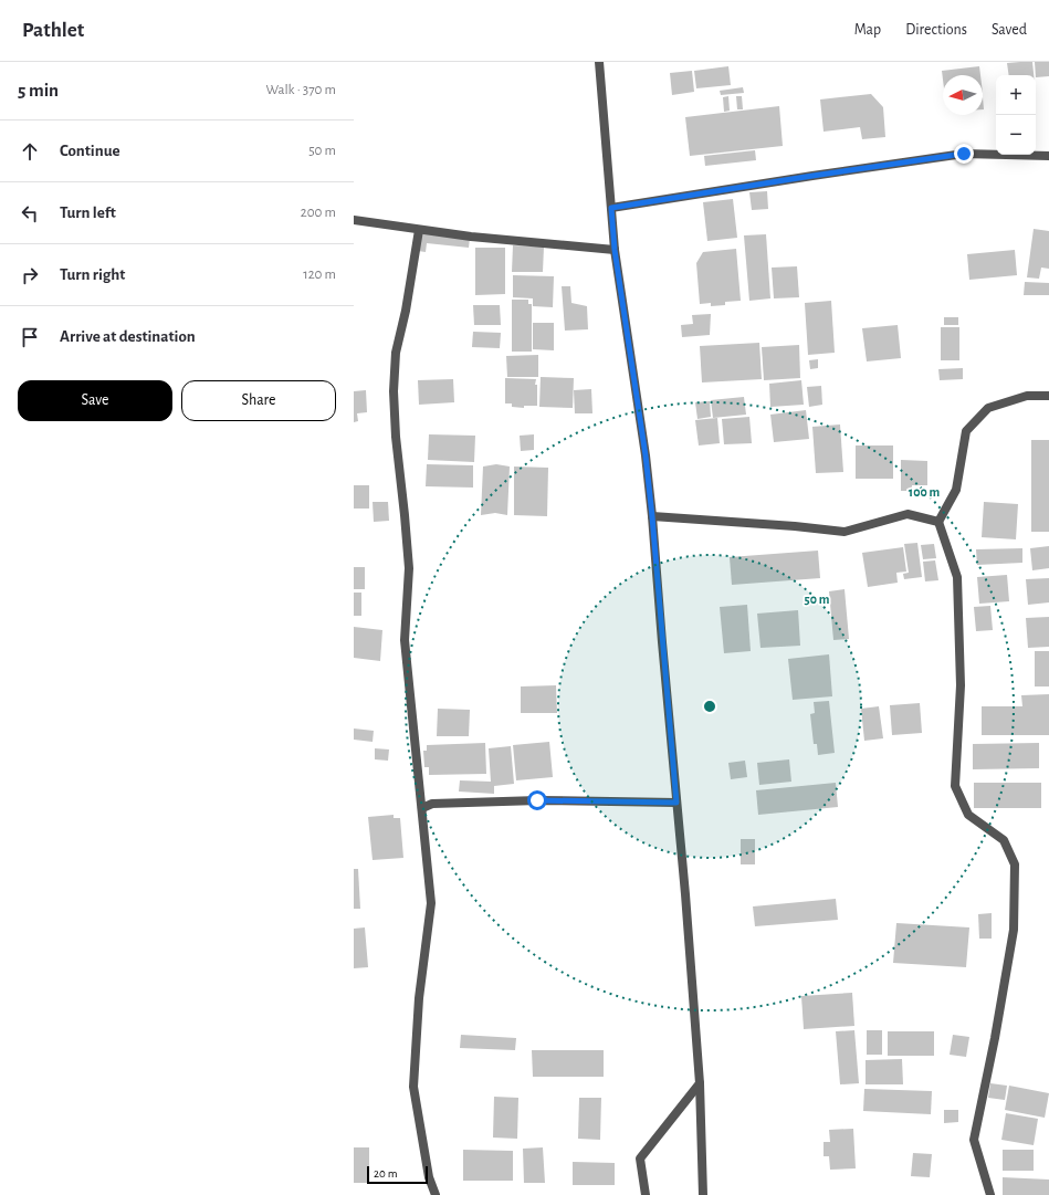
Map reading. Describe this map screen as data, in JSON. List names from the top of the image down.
{
  "scale_bar": "20 m",
  "north": "left",
  "page": {
    "header": "Pathlet",
    "nav": ["Map", "Directions", "Saved"],
    "heading": ["5 min", "Walk · 370 m"],
    "map_buttons": ["+", "−"],
    "list": [
      ["Continue", "50 m"],
      ["Turn left", "200 m"],
      ["Turn right", "120 m"],
      "Arrive at destination"
    ],
    "buttons": ["Save", "Share"],
    "scale": "20 m"
  },
  "rings": ["100 m", "50 m"]
}
